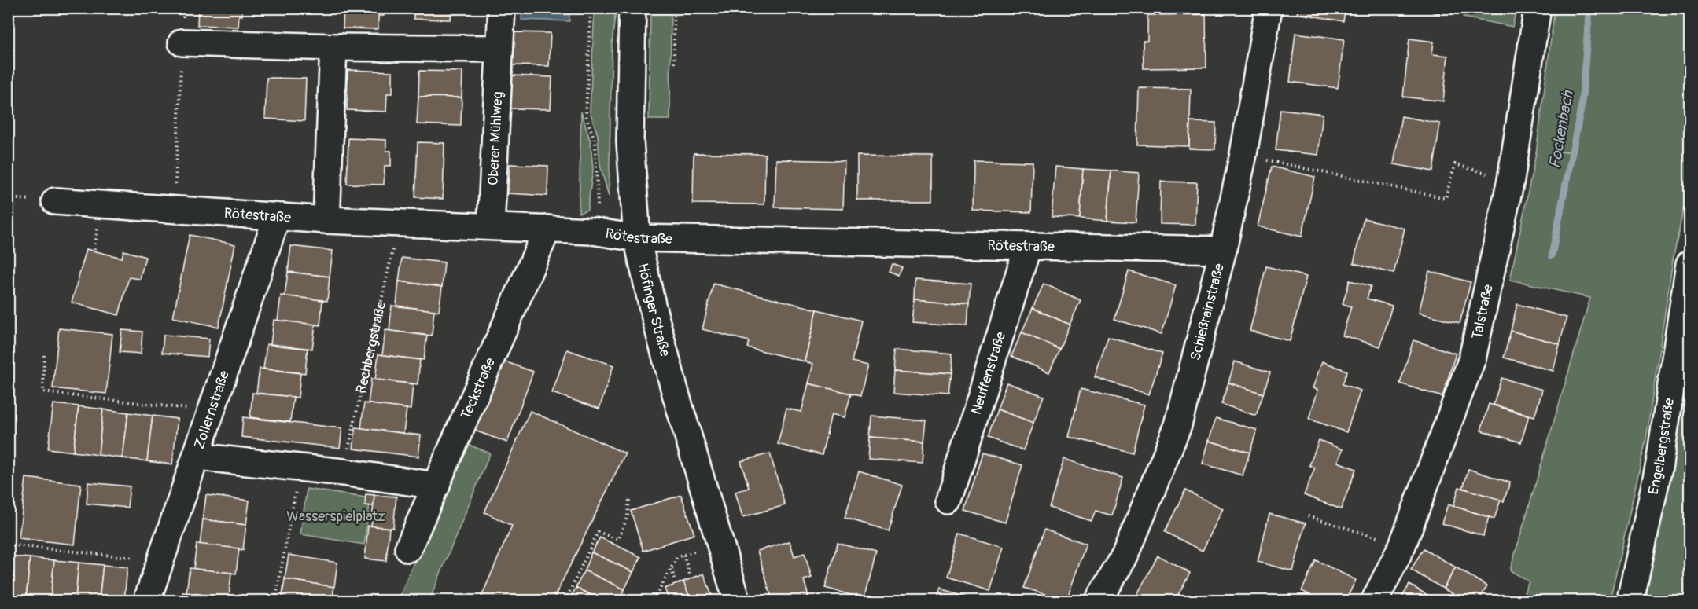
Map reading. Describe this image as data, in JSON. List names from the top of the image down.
{
  "streets": {
    "street": [
      "Oberer Mühlweg",
      "Rötestraße",
      "Höfinger Straße",
      "Schießrainstraße",
      "Talstraße",
      "Neuffenstraße",
      "Teckstraße",
      "Zollernstraße",
      "Engelbergstraße"
    ],
    "path": ["Rechbergstraße"]
  },
  "crossings": [
    ["Oberer Mühlweg", "Rötestraße"],
    ["Rötestraße", "Höfinger Straße"],
    ["Rötestraße", "Schießrainstraße"],
    ["Rötestraße", "Rechbergstraße"],
    ["Rötestraße", "Neuffenstraße"],
    ["Rötestraße", "Teckstraße"],
    ["Rötestraße", "Zollernstraße"]
  ],
  "water": ["Fockenbach"],
  "parks": ["Wasserspielplatz"]
}
